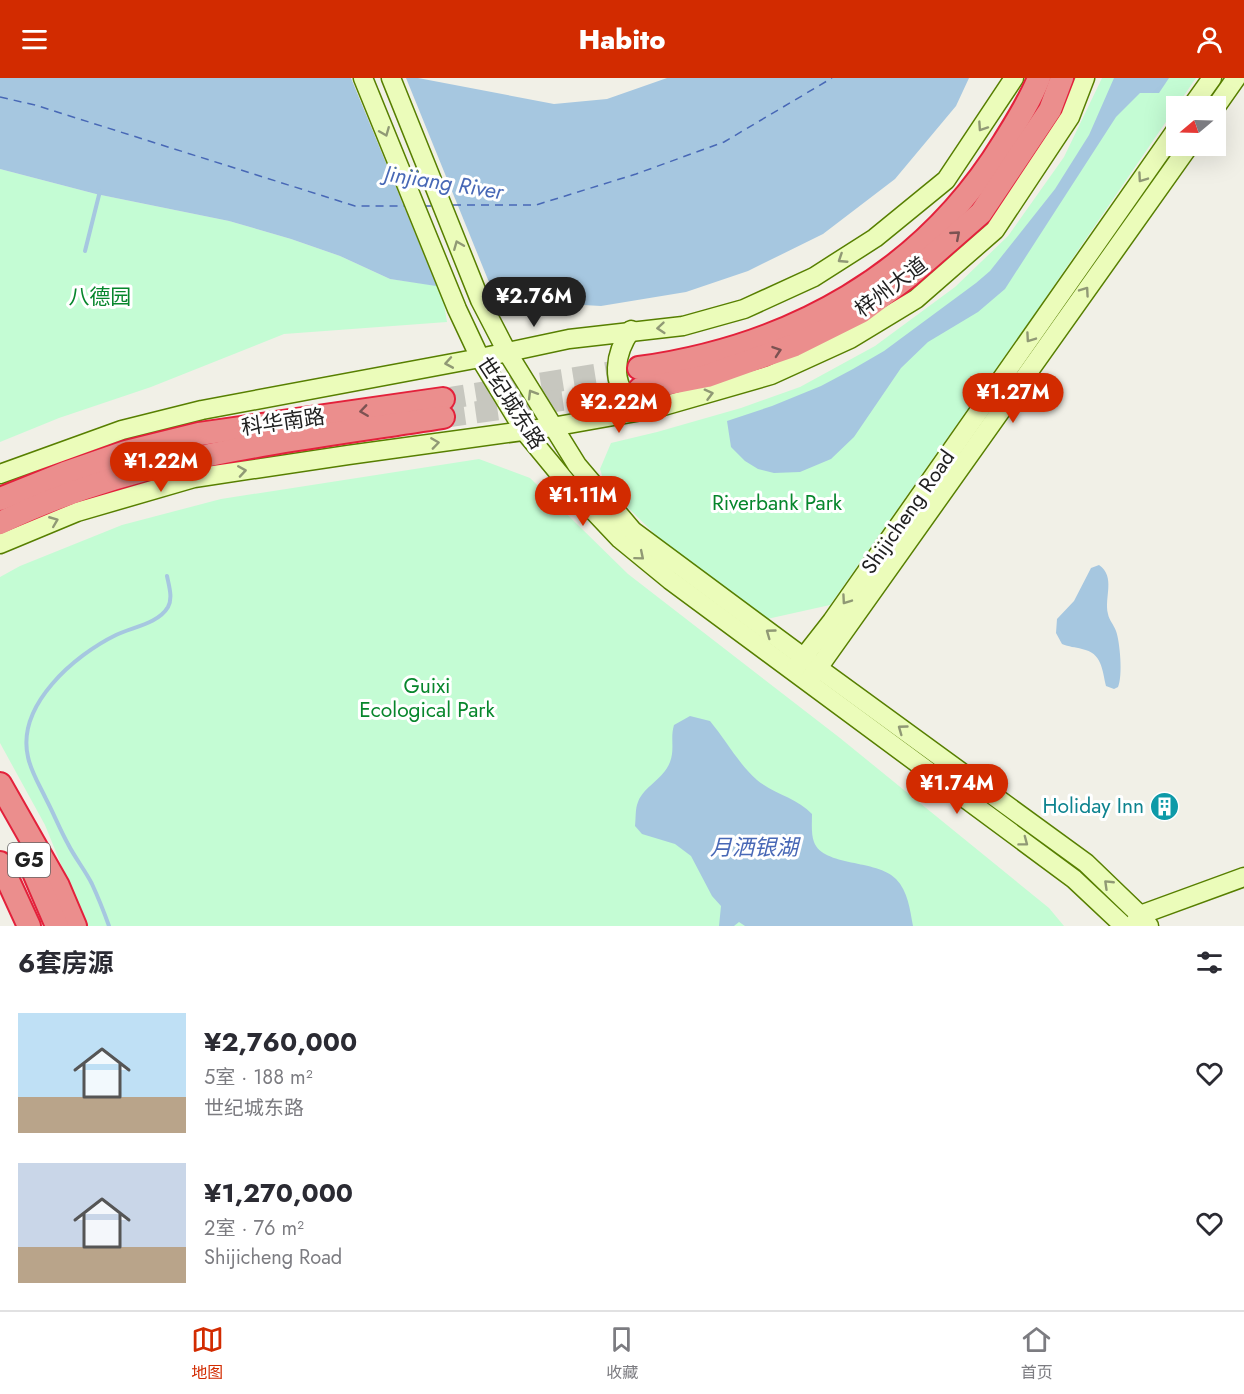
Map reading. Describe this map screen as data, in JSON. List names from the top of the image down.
{
  "streets": {
    "highway": ["梓州大道", "科华南路", "G5"],
    "main road": ["世纪城东路", "Shijicheng Road"]
  },
  "crossings": [
    ["世纪城东路", "Shijicheng Road"]
  ],
  "water": ["Jinjiang River", "月洒银湖"],
  "parks": ["八德园", "Riverbank Park", "Guixi Ecological Park"],
  "places": {
    "building": ["Holiday Inn"]
  },
  "north": "left",
  "page": {
    "header": "Habito",
    "price": [
      "¥2.76M",
      "¥1.27M",
      "¥2.22M",
      "¥1.22M",
      "¥1.11M",
      "¥1.74M"
    ],
    "heading": "6套房源",
    "list": [
      {
        "name": "¥2,760,000",
        "note": "5室 · 188 m² · 世纪城东路"
      },
      {
        "name": "¥1,270,000",
        "note": "2室 · 76 m² · Shijicheng Road"
      }
    ],
    "tabs": ["地图", "收藏", "首页"]
  }
}
